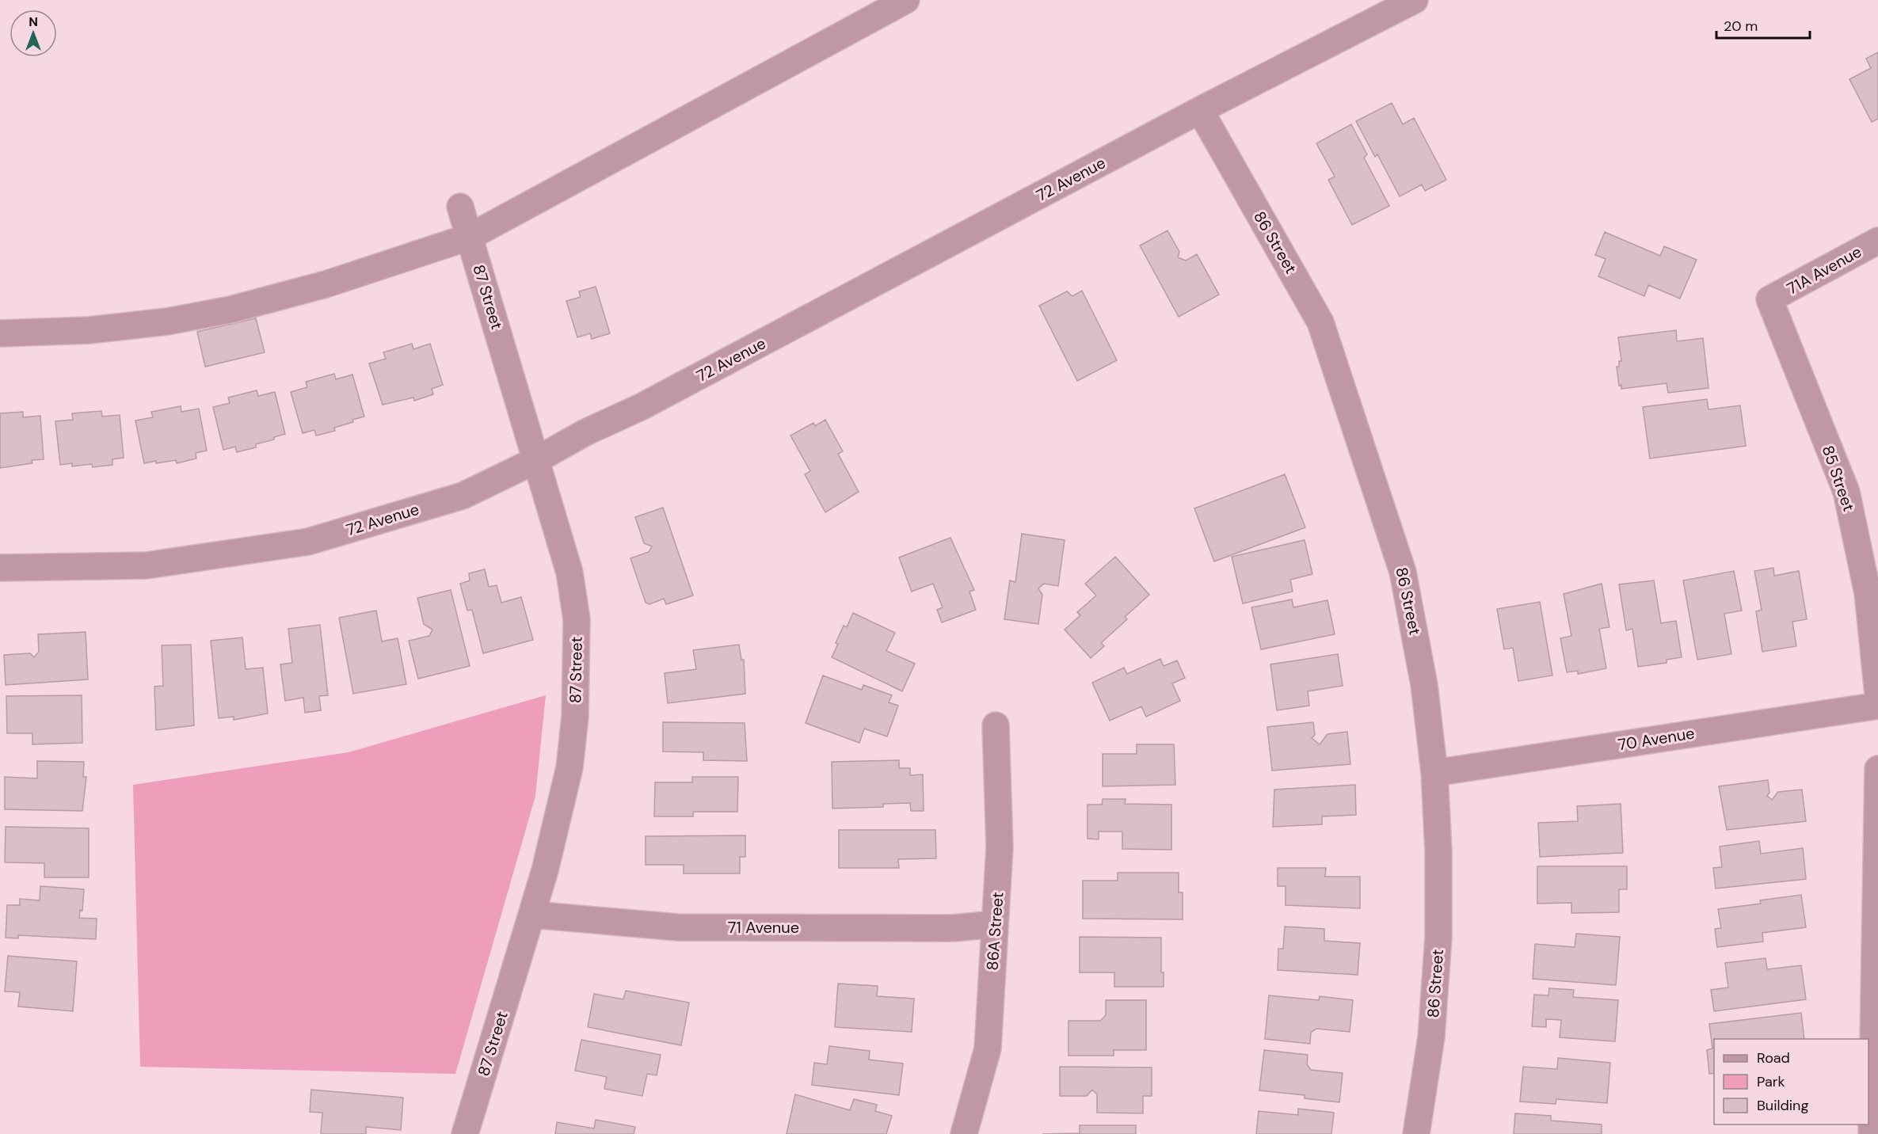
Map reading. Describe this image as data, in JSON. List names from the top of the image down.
{
  "streets": {
    "street": [
      "72 Avenue",
      "86 Street",
      "71A Avenue",
      "87 Street",
      "85 Street",
      "70 Avenue",
      "71 Avenue",
      "86A Street"
    ]
  },
  "crossings": [
    ["72 Avenue", "86 Street"],
    ["72 Avenue", "87 Street"],
    ["86 Street", "70 Avenue"],
    ["71A Avenue", "85 Street"],
    ["87 Street", "71 Avenue"],
    ["71 Avenue", "86A Street"]
  ],
  "legend": ["Road", "Park", "Building"],
  "scale_bar": "20 m",
  "north": "top"
}
